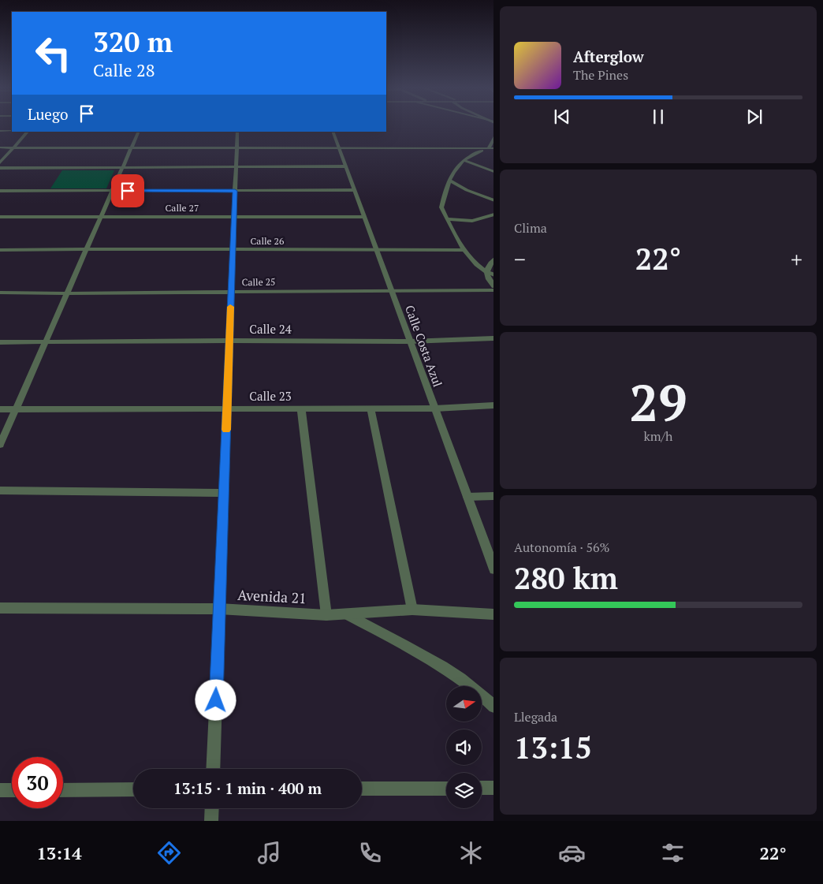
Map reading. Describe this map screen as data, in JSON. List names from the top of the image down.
{
  "streets": {
    "street": [
      "Calle 27",
      "Calle 26",
      "Calle 25",
      "Calle 24",
      "Calle Costa Azul",
      "Calle 23",
      "Avenida 21"
    ]
  },
  "crossings": [
    ["Calle 27", "Calle Costa Azul"],
    ["Calle 26", "Calle Costa Azul"],
    ["Calle 25", "Calle Costa Azul"],
    ["Calle 24", "Calle Costa Azul"],
    ["Calle Costa Azul", "Calle 23"]
  ],
  "north": "right",
  "page": {
    "turn": ["320 m", "Calle 28"],
    "song": ["Afterglow", "The Pines"],
    "then": "Luego",
    "tile": [
      "Clima",
      ["29", "km/h"],
      ["Autonomía · 56%", "280 km"],
      ["Llegada", "13:15"]
    ],
    "heat": ["−", "22°", "+"],
    "limit": "30",
    "trip": "13:15 · 1 min · 400 m",
    "tabs": ["13:14", "22°"]
  }
}
